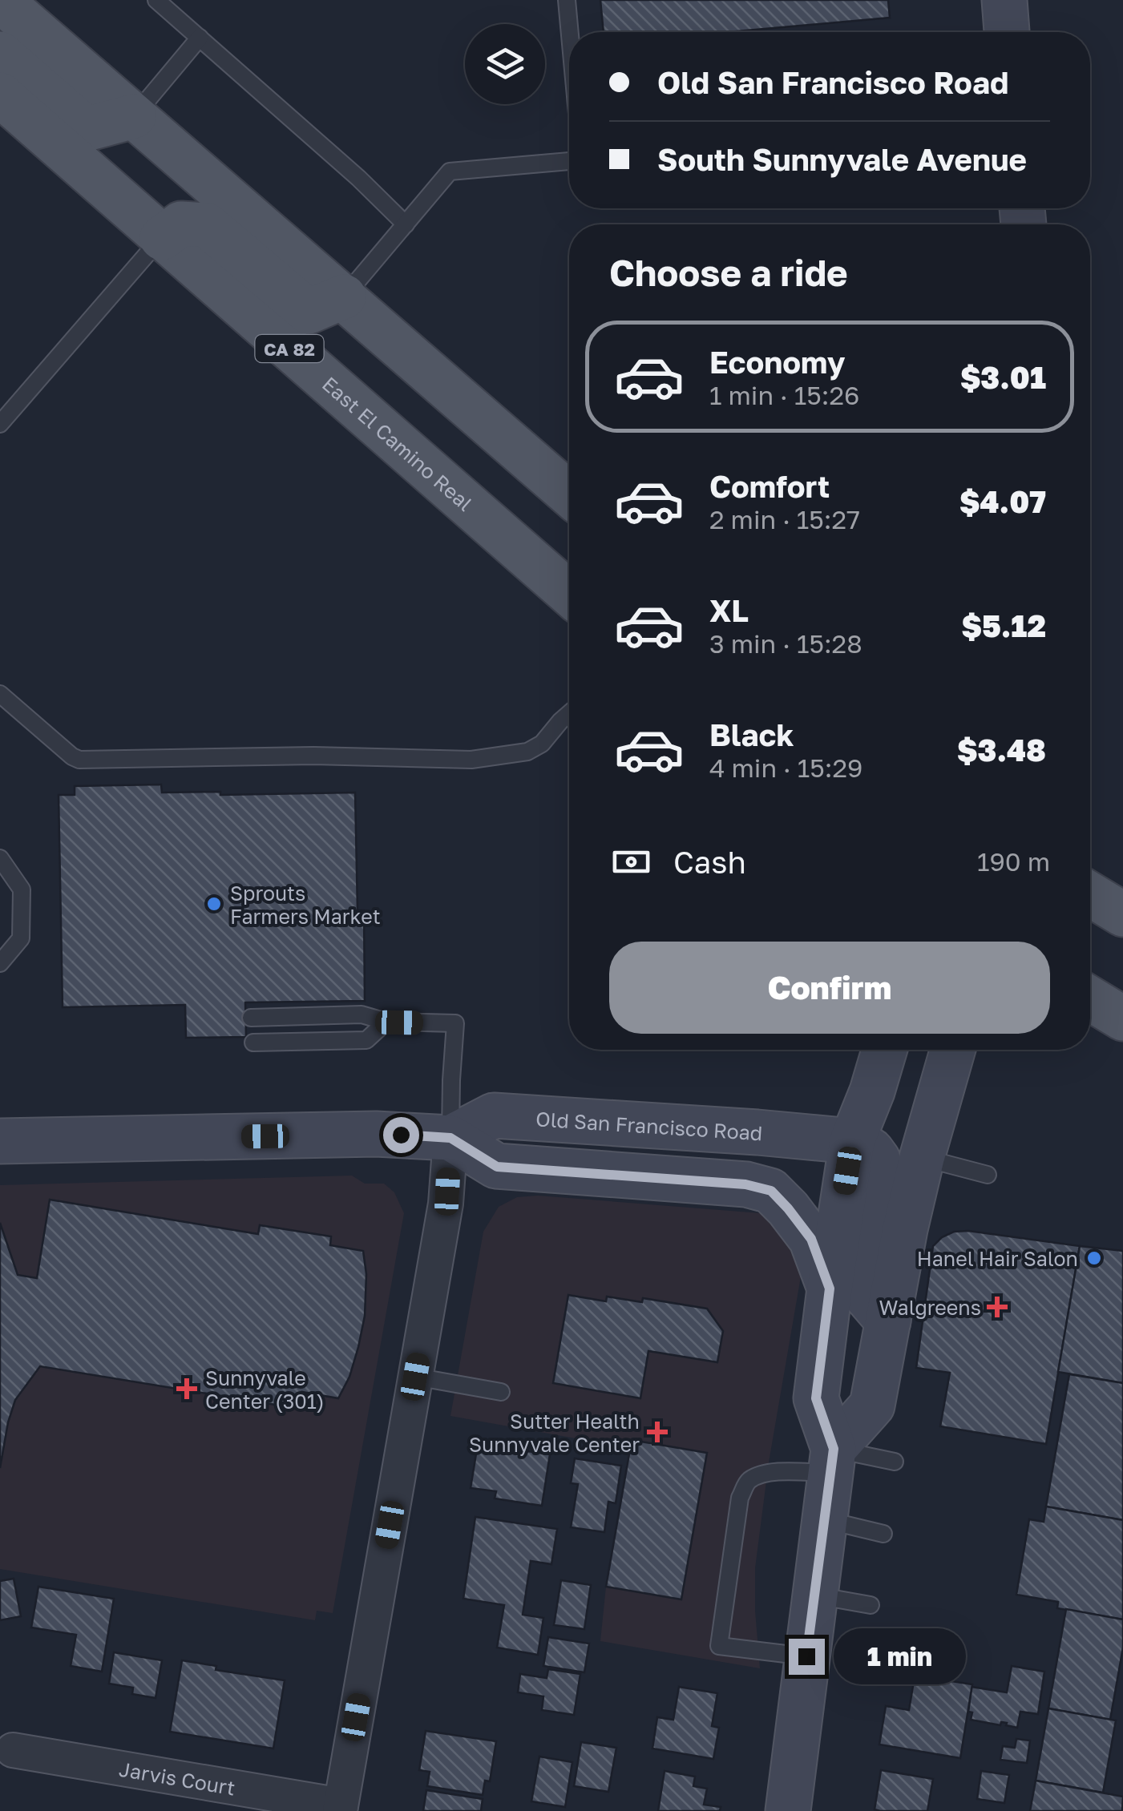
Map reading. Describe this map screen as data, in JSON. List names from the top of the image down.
{
  "streets": {
    "main road": ["CA 82", "East El Camino Real", "Old San Francisco Road"],
    "street": ["Jarvis Court"]
  },
  "places": {
    "other": ["Sprouts Farmers Market", "Hanel Hair Salon"],
    "health": ["Walgreens", "Sunnyvale Center (301)", "Sutter Health Sunnyvale Center"]
  },
  "page": {
    "banner": ["Old San Francisco Road", "South Sunnyvale Avenue"],
    "heading": "Choose a ride",
    "list": [
      {
        "name": "Economy",
        "note": "1 min · 15:26",
        "value": "$3.01"
      },
      {
        "name": "Comfort",
        "note": "2 min · 15:27",
        "value": "$4.07"
      },
      {
        "name": "XL",
        "note": "3 min · 15:28",
        "value": "$5.12"
      },
      {
        "name": "Black",
        "note": "4 min · 15:29",
        "value": "$3.48"
      }
    ],
    "pay": ["Cash", "190 m"],
    "buttons": "Confirm",
    "bubble": "1 min"
  }
}
